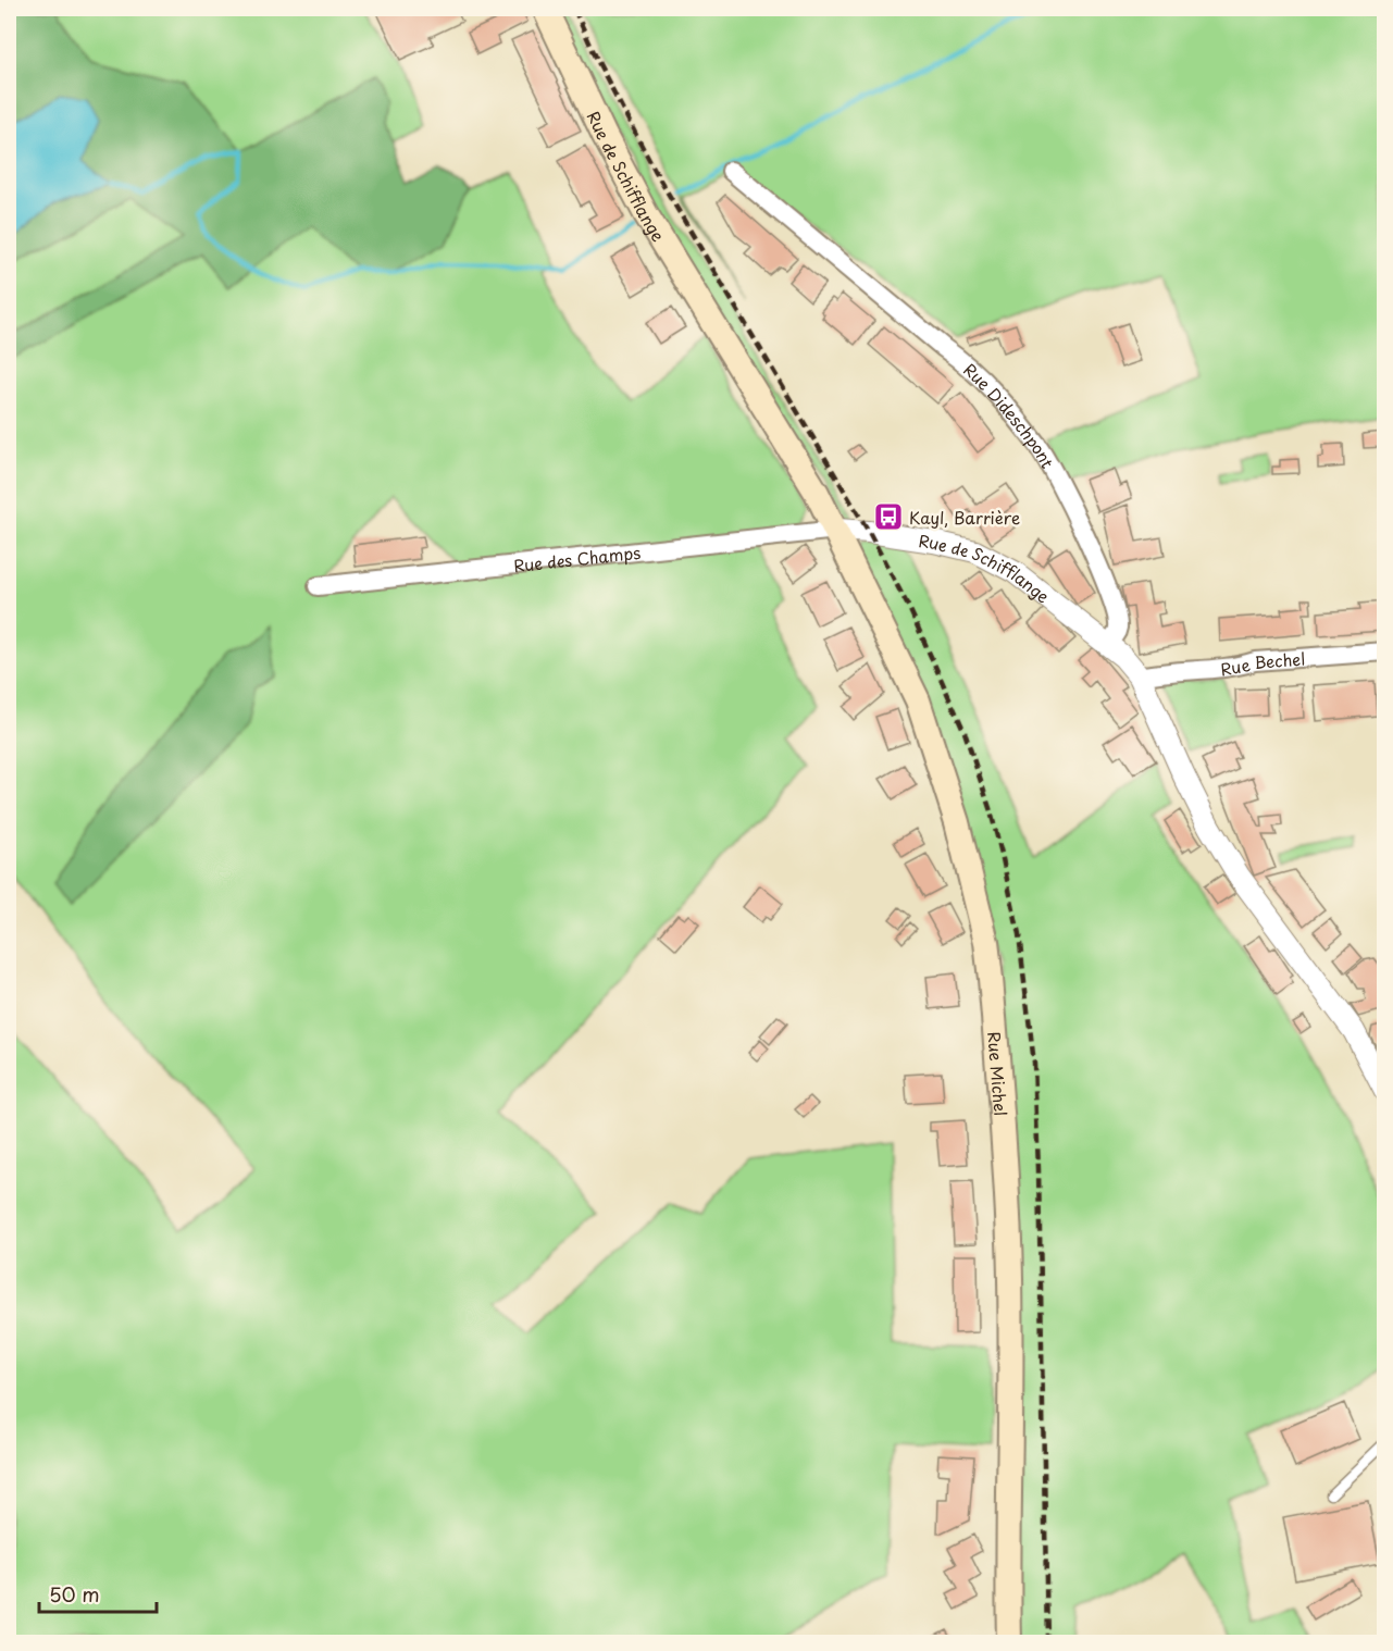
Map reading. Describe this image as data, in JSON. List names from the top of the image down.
{
  "streets": {
    "main road": ["Rue de Schifflange", "Rue Michel"],
    "street": ["Rue Dideschpont", "Rue des Champs", "Rue Bechel"]
  },
  "crossings": [
    ["Rue de Schifflange", "Rue Dideschpont"],
    ["Rue de Schifflange", "Rue des Champs"],
    ["Rue de Schifflange", "Rue Bechel"],
    ["Rue de Schifflange", "Rue Michel"],
    ["Rue des Champs", "Rue Michel"]
  ],
  "places": {
    "bus stop": ["Kayl, Barrière"]
  },
  "scale_bar": "50 m"
}
